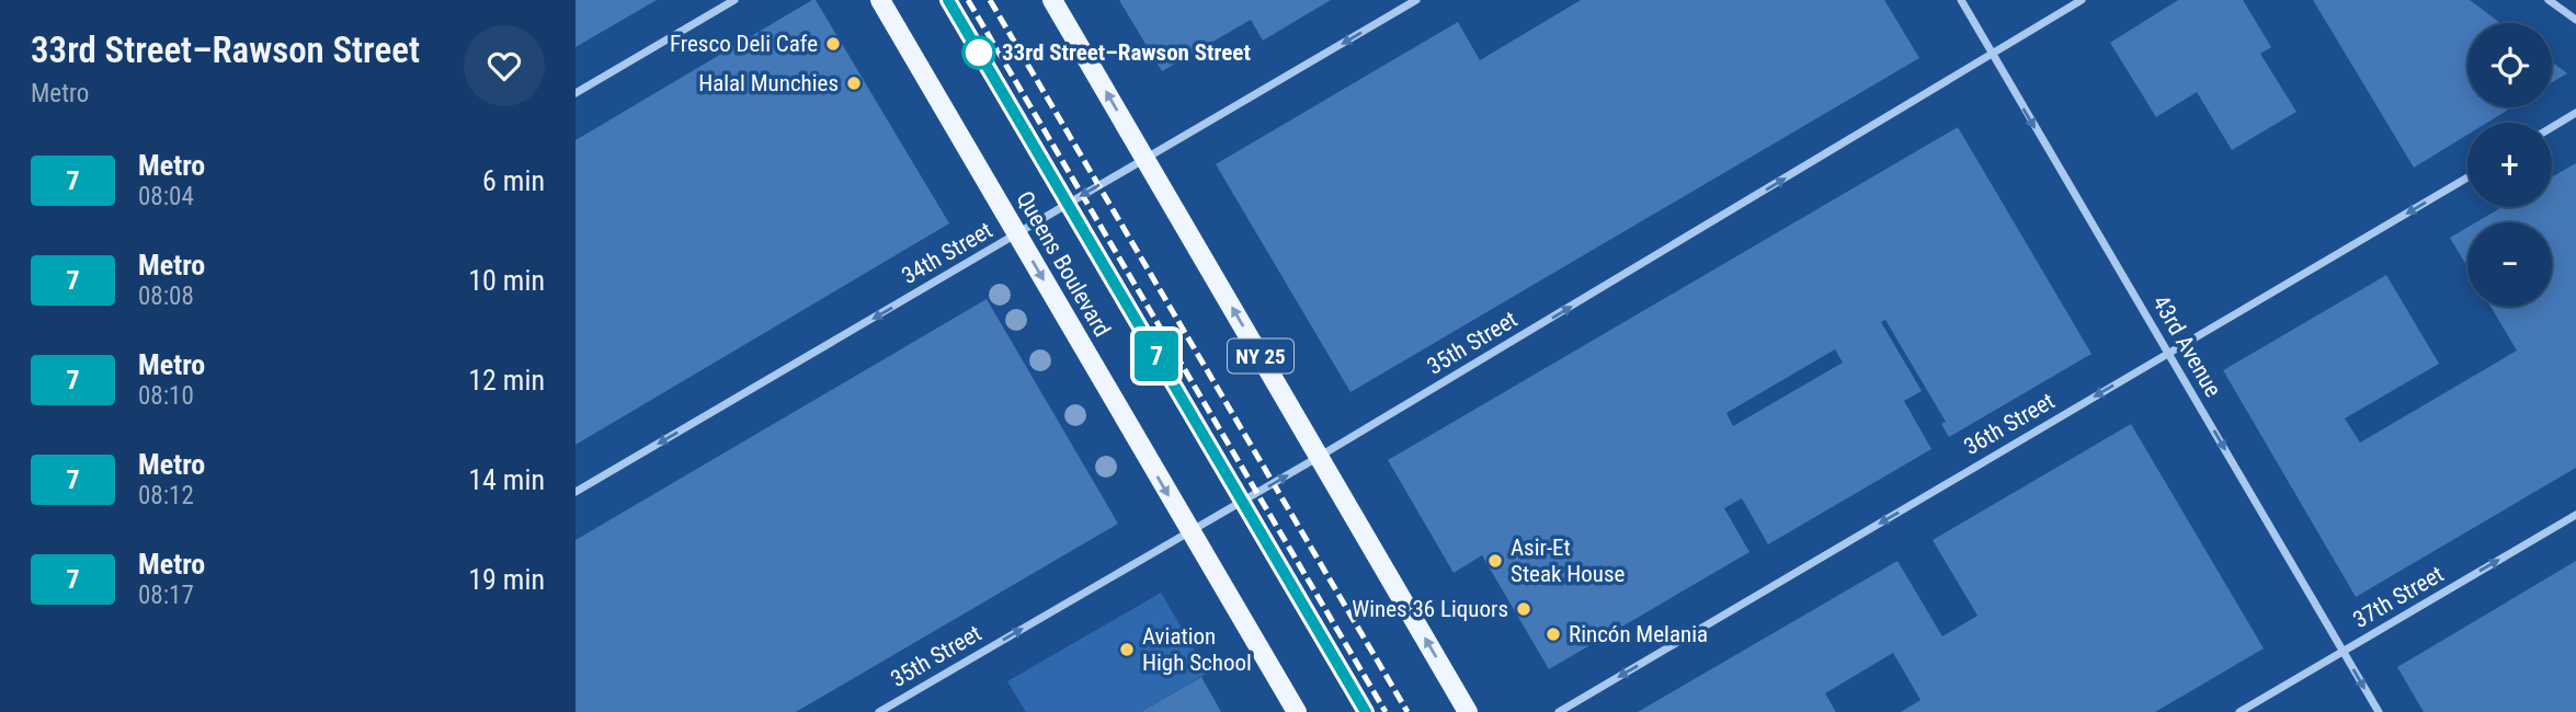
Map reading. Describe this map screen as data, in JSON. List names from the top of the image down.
{
  "streets": {
    "main road": ["Queens Boulevard", "NY 25"],
    "street": [
      "34th Street",
      "35th Street",
      "43rd Avenue",
      "36th Street",
      "37th Street"
    ]
  },
  "crossings": [
    ["34th Street", "Queens Boulevard"],
    ["34th Street", "NY 25"],
    ["Queens Boulevard", "35th Street"],
    ["35th Street", "43rd Avenue"],
    ["35th Street", "NY 25"],
    ["43rd Avenue", "36th Street"],
    ["43rd Avenue", "37th Street"]
  ],
  "one_way": [
    "34th Street",
    "35th Street",
    "43rd Avenue",
    "36th Street",
    "37th Street"
  ],
  "places": [
    "Fresco Deli Cafe",
    "33rd Street–Rawson Street",
    "Halal Munchies",
    "Asir-Et Steak House",
    "Wines 36 Liquors",
    "Rincón Melania",
    "Aviation High School"
  ],
  "lines": ["metro line 7"],
  "page": {
    "heading": ["33rd Street–Rawson Street", "Metro"],
    "on_map": "7",
    "map_buttons": ["+", "−"],
    "list": [
      {
        "mark": "7",
        "name": "Metro",
        "note": "08:04",
        "value": "6 min"
      },
      {
        "mark": "7",
        "name": "Metro",
        "note": "08:08",
        "value": "10 min"
      },
      {
        "mark": "7",
        "name": "Metro",
        "note": "08:10",
        "value": "12 min"
      },
      {
        "mark": "7",
        "name": "Metro",
        "note": "08:12",
        "value": "14 min"
      },
      {
        "mark": "7",
        "name": "Metro",
        "note": "08:17",
        "value": "19 min"
      }
    ]
  }
}
